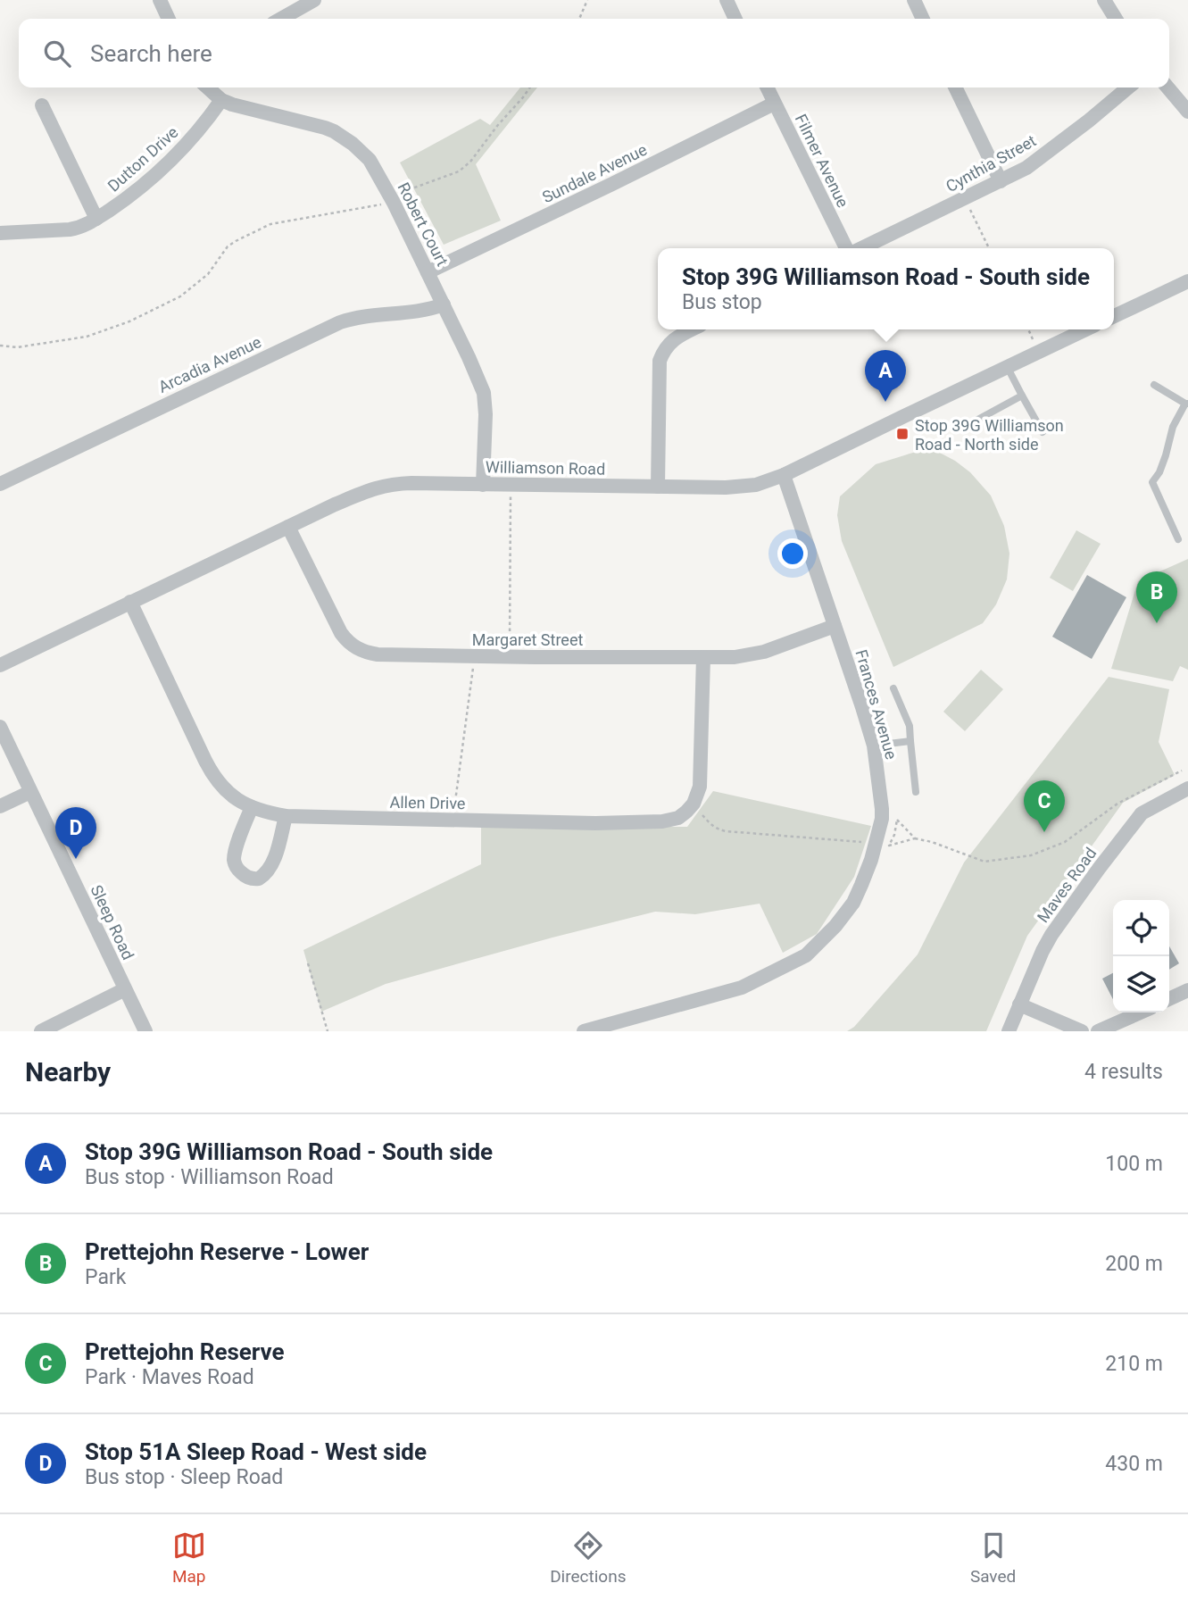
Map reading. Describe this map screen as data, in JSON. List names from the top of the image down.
{
  "streets": {
    "street": [
      "Dutton Drive",
      "Filmer Avenue",
      "Cynthia Street",
      "Sundale Avenue",
      "Robert Court",
      "Arcadia Avenue",
      "Williamson Road",
      "Margaret Street",
      "Frances Avenue",
      "Allen Drive",
      "Maves Road",
      "Sleep Road"
    ]
  },
  "crossings": [
    ["Dutton Drive", "Robert Court"],
    ["Filmer Avenue", "Sundale Avenue"],
    ["Sundale Avenue", "Robert Court"],
    ["Robert Court", "Arcadia Avenue"],
    ["Robert Court", "Williamson Road"],
    ["Williamson Road", "Margaret Street"],
    ["Williamson Road", "Frances Avenue"],
    ["Williamson Road", "Allen Drive"],
    ["Margaret Street", "Frances Avenue"],
    ["Margaret Street", "Allen Drive"]
  ],
  "places": {
    "transit": ["Stop 39G Williamson Road - North side"]
  },
  "page": {
    "search": "Search here",
    "popup": ["Stop 39G Williamson Road - South side", "Bus stop"],
    "pins": [
      "A",
      "B",
      "C",
      "D"
    ],
    "heading": ["Nearby", "4 results"],
    "list": [
      {
        "mark": "A",
        "name": "Stop 39G Williamson Road - South side",
        "note": "Bus stop · Williamson Road",
        "value": "100 m"
      },
      {
        "mark": "B",
        "name": "Prettejohn Reserve - Lower",
        "note": "Park",
        "value": "200 m"
      },
      {
        "mark": "C",
        "name": "Prettejohn Reserve",
        "note": "Park · Maves Road",
        "value": "210 m"
      },
      {
        "mark": "D",
        "name": "Stop 51A Sleep Road - West side",
        "note": "Bus stop · Sleep Road",
        "value": "430 m"
      }
    ],
    "nav": ["Map", "Directions", "Saved"]
  }
}
